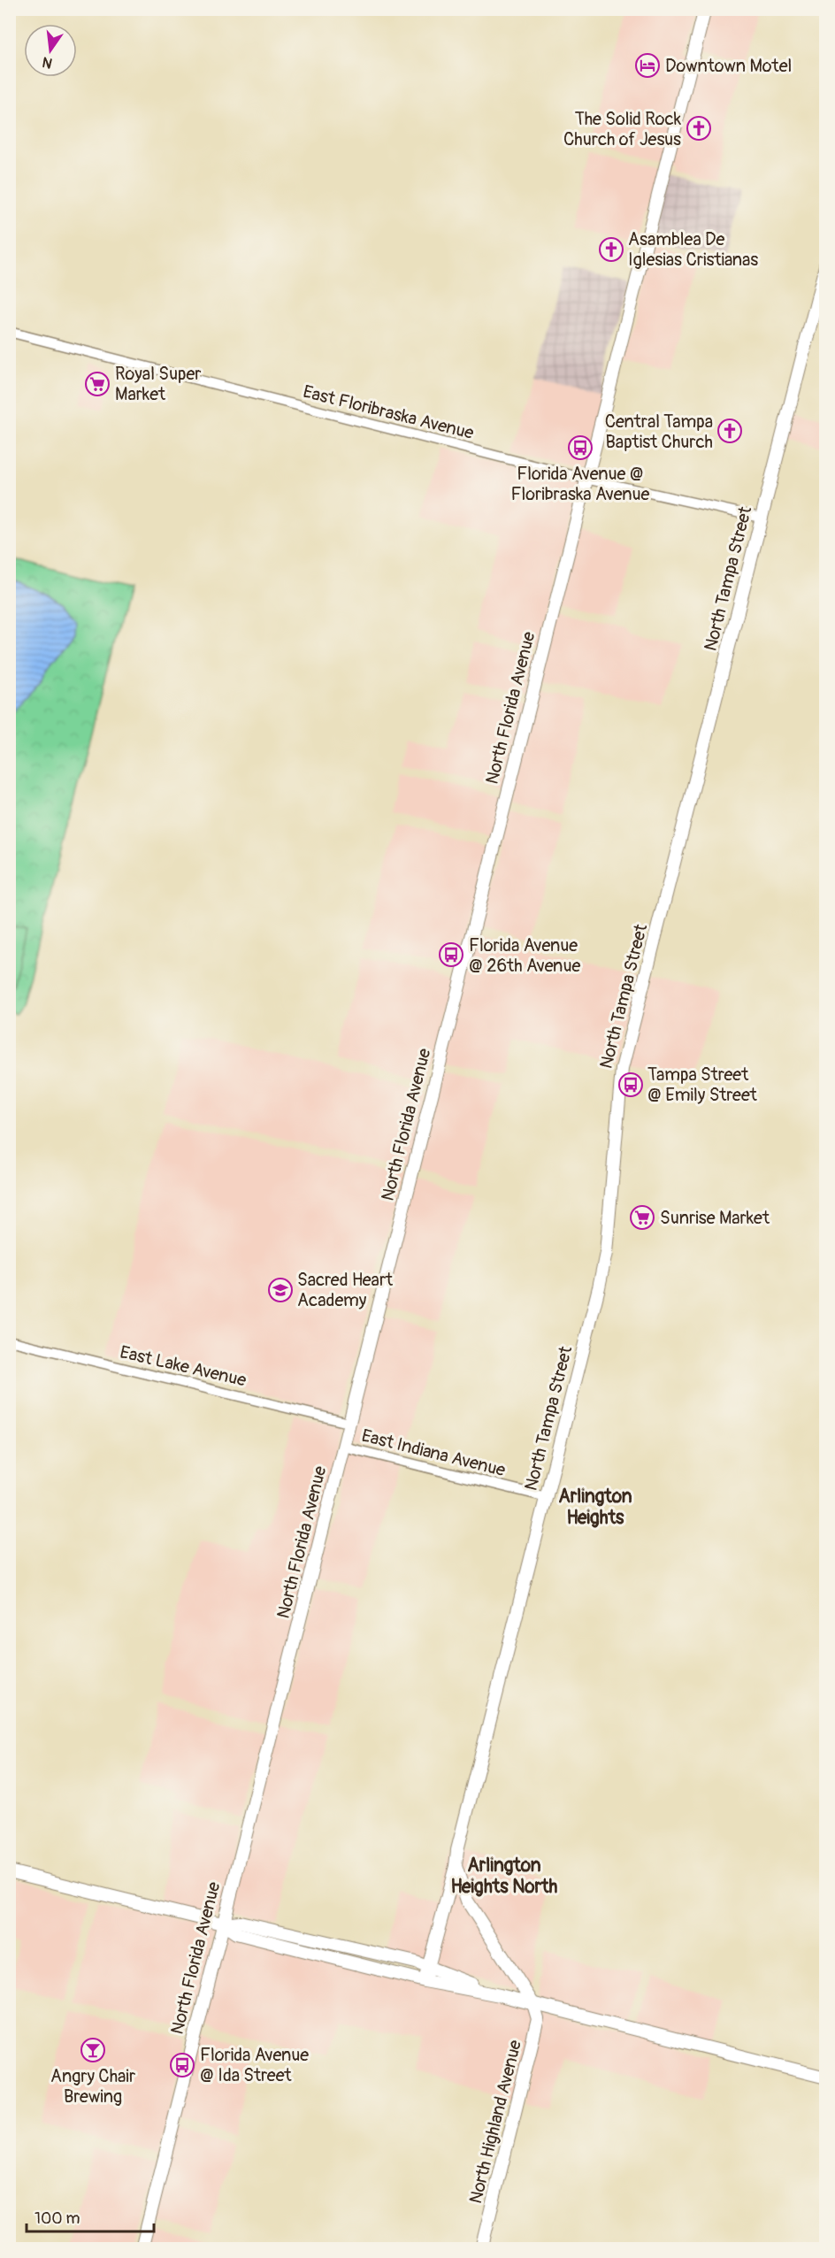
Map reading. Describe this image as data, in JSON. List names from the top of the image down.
{
  "streets": {
    "main road": ["North Tampa Street", "North Florida Avenue", "North Highland Avenue"],
    "street": ["East Floribraska Avenue", "East Lake Avenue", "East Indiana Avenue"]
  },
  "crossings": [
    ["East Floribraska Avenue", "North Tampa Street"],
    ["East Floribraska Avenue", "North Florida Avenue"],
    ["North Tampa Street", "East Indiana Avenue"],
    ["North Tampa Street", "North Highland Avenue"],
    ["North Florida Avenue", "East Lake Avenue"],
    ["North Florida Avenue", "East Indiana Avenue"]
  ],
  "districts": ["Arlington Heights", "Arlington Heights North"],
  "places": {
    "hotel": ["Downtown Motel"],
    "church": ["The Solid Rock Church of Jesus", "Asamblea De Iglesias Cristianas", "Central Tampa Baptist Church"],
    "supermarket": ["Royal Super Market", "Sunrise Market"],
    "bus stop": [
      "Florida Avenue @ Floribraska Avenue",
      "Florida Avenue @ 26th Avenue",
      "Tampa Street @ Emily Street",
      "Florida Avenue @ Ida Street"
    ],
    "school or university": ["Sacred Heart Academy"],
    "bar": ["Angry Chair Brewing"]
  },
  "scale_bar": "100 m",
  "north": "bottom"
}
